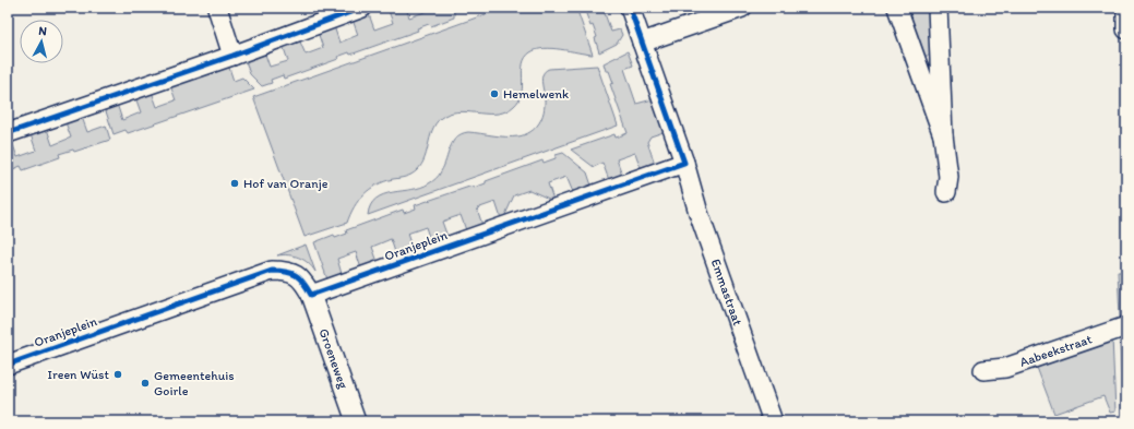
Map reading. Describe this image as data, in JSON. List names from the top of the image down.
{
  "streets": {
    "street": [
      "Oranjeplein",
      "Emmastraat",
      "Aabeekstraat",
      "Groeneweg"
    ]
  },
  "crossings": [
    ["Oranjeplein", "Emmastraat"],
    ["Oranjeplein", "Groeneweg"]
  ],
  "places": [
    "Hemelwenk",
    "Hof van Oranje",
    "Ireen Wüst",
    "Gemeentehuis Goirle"
  ],
  "north": "top"
}
